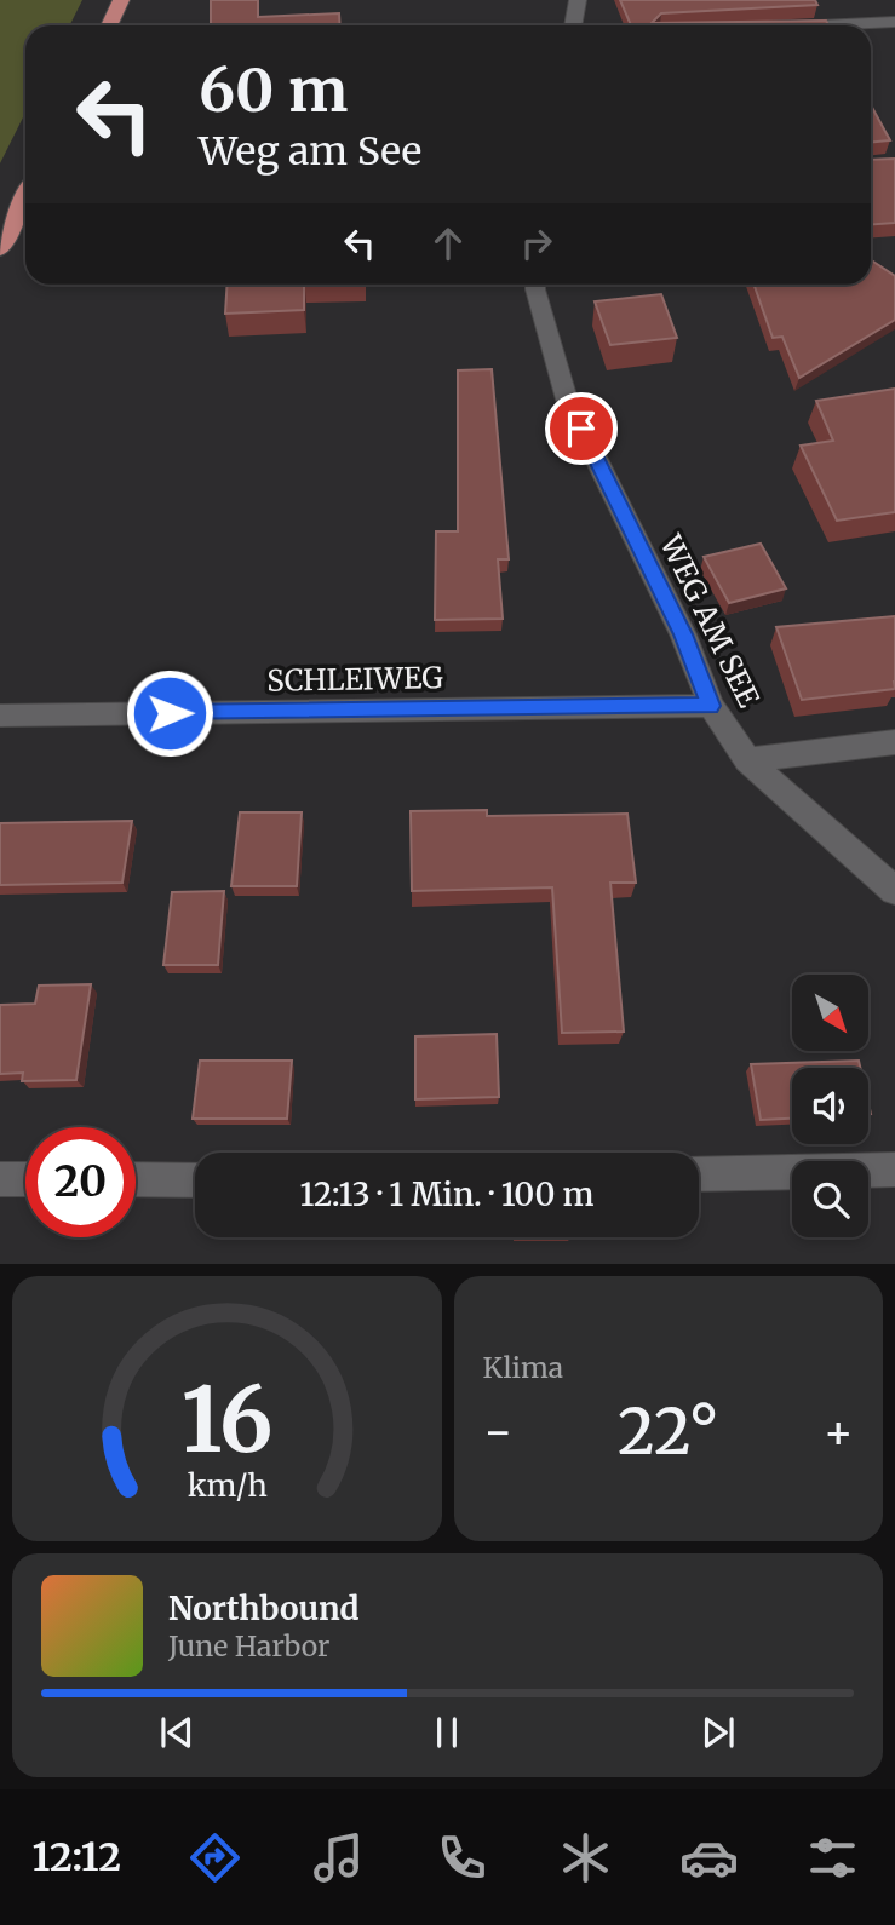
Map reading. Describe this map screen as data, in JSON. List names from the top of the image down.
{
  "streets": {
    "lane": ["WEG AM SEE", "SCHLEIWEG"]
  },
  "crossings": [
    ["WEG AM SEE", "SCHLEIWEG"]
  ],
  "north": "bottom right",
  "page": {
    "turn": ["60 m", "Weg am See"],
    "limit": "20",
    "trip": "12:13 · 1 Min. · 100 m",
    "tile": "Klima",
    "heat": ["−", "22°", "+"],
    "song": ["Northbound", "June Harbor"],
    "tabs": "12:12",
    "gauge": ["16", "km/h"]
  }
}
